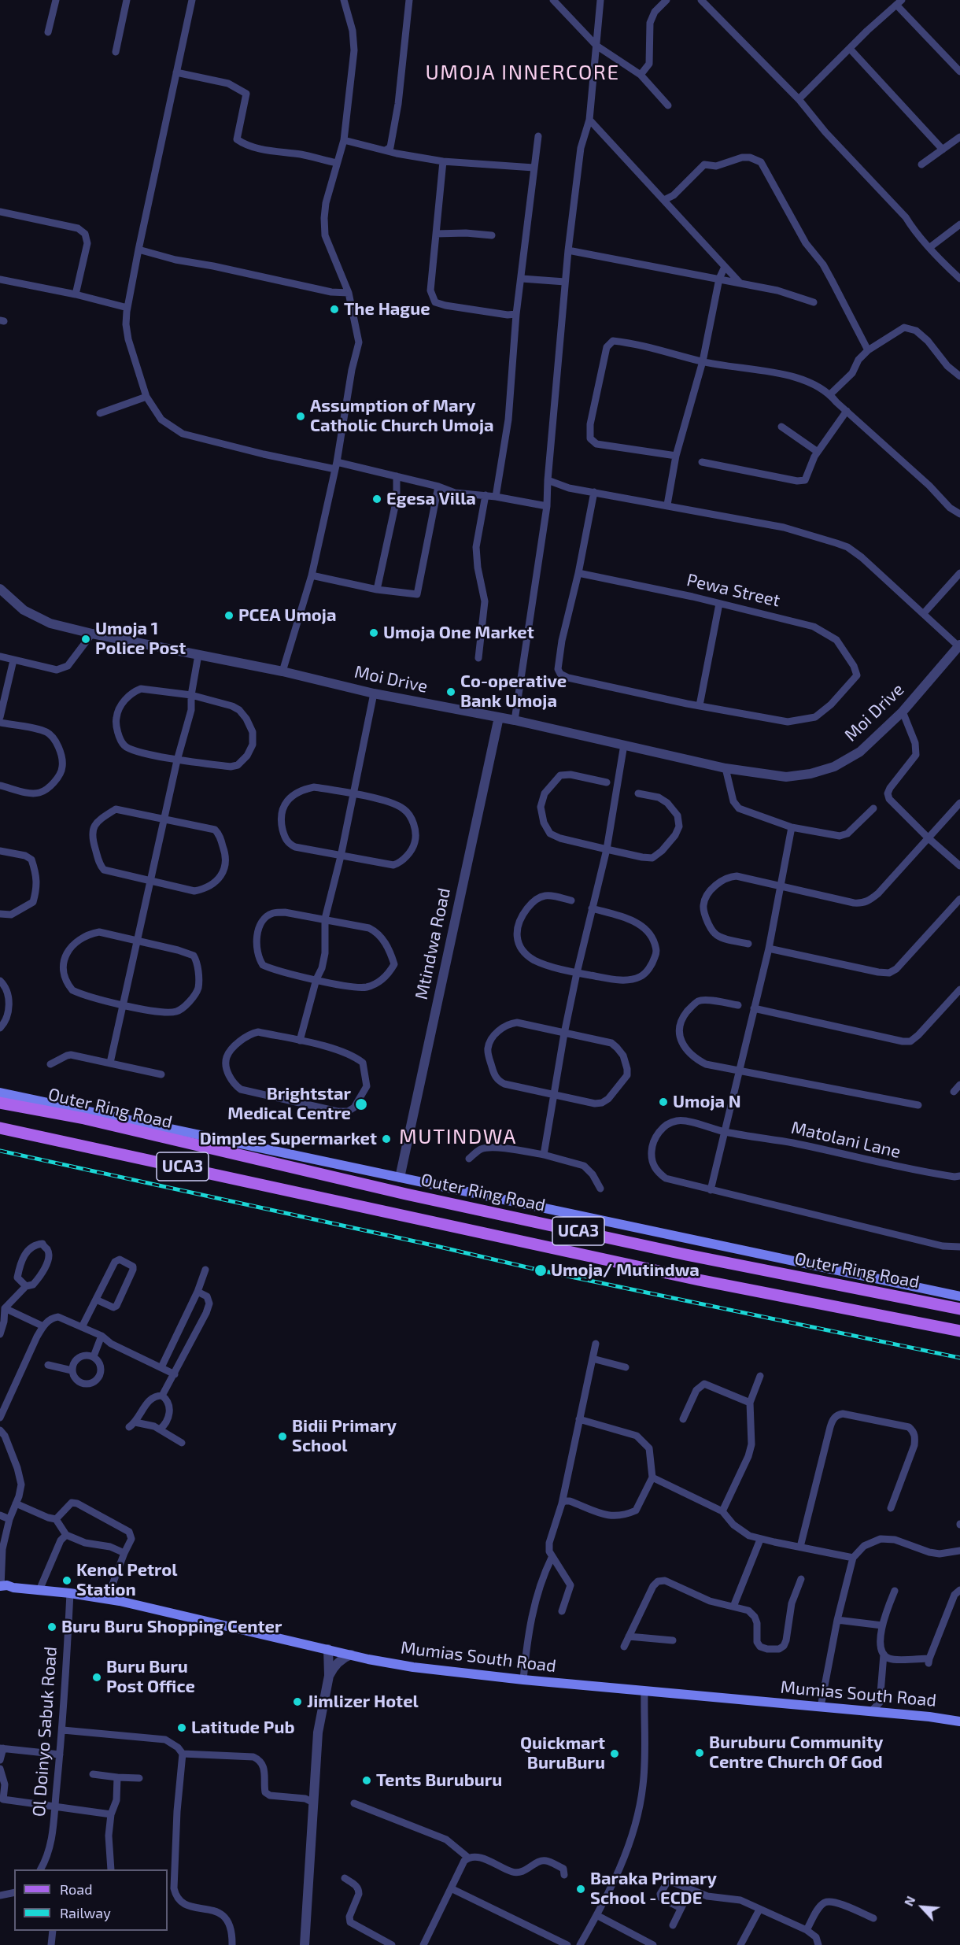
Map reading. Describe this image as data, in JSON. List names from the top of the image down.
{
  "streets": {
    "main road": ["Outer Ring Road", "UCA3", "Mumias South Road"],
    "street": [
      "Pewa Street",
      "Moi Drive",
      "Mtindwa Road",
      "Matolani Lane",
      "Ol Doinyo Sabuk Road"
    ]
  },
  "crossings": [
    ["Moi Drive", "Mtindwa Road"],
    ["Mtindwa Road", "UCA3"],
    ["Mumias South Road", "Ol Doinyo Sabuk Road"]
  ],
  "districts": ["UMOJA INNERCORE", "MUTINDWA"],
  "places": [
    "The Hague",
    "Assumption of Mary Catholic Church Umoja",
    "Egesa Villa",
    "PCEA Umoja",
    "Umoja One Market",
    "Umoja 1 Police Post",
    "Co-operative Bank Umoja",
    "Umoja N",
    "Brightstar Medical Centre",
    "Dimples Supermarket",
    "Umoja/ Mutindwa",
    "Bidii Primary School",
    "Kenol Petrol Station",
    "Buru Buru Shopping Center",
    "Buru Buru Post Office",
    "Jimlizer Hotel",
    "Latitude Pub",
    "Buruburu Community Centre Church Of God",
    "Quickmart BuruBuru",
    "Tents Buruburu",
    "Baraka Primary School - ECDE"
  ],
  "legend": ["Road", "Railway"],
  "north": "top left"
}
